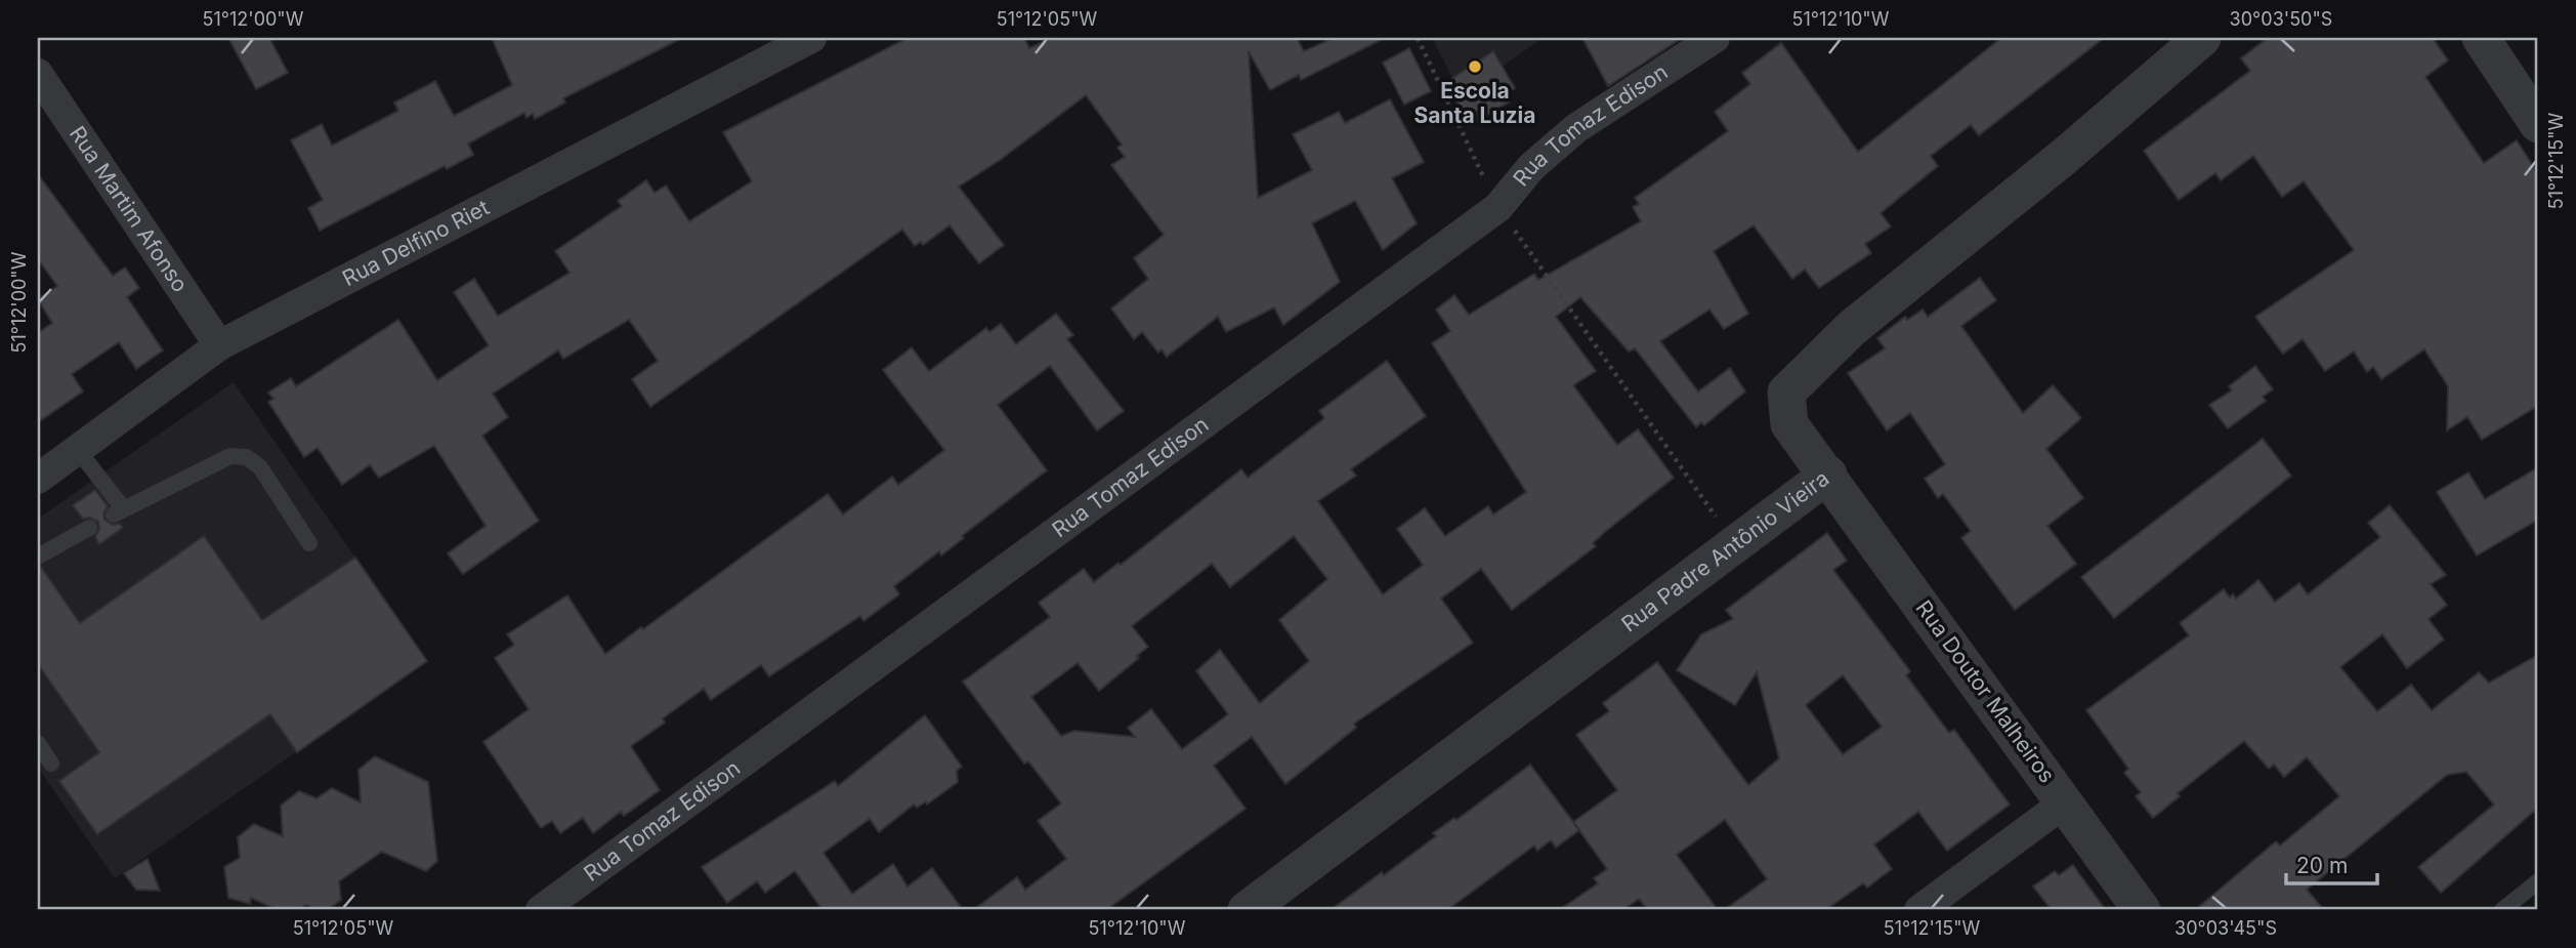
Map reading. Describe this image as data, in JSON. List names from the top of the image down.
{
  "streets": {
    "street": [
      "Rua Tomaz Edison",
      "Rua Martim Afonso",
      "Rua Delfino Riet",
      "Rua Padre Antônio Vieira",
      "Rua Doutor Malheiros"
    ]
  },
  "crossings": [
    ["Rua Martim Afonso", "Rua Delfino Riet"],
    ["Rua Padre Antônio Vieira", "Rua Doutor Malheiros"]
  ],
  "places": ["Escola Santa Luzia"],
  "scale_bar": "20 m",
  "coordinates": [
    "51°12'00\"W",
    "51°12'05\"W",
    "51°12'10\"W",
    "30°03'50\"S",
    "51°12'15\"W",
    "30°03'45\"S"
  ]
}
